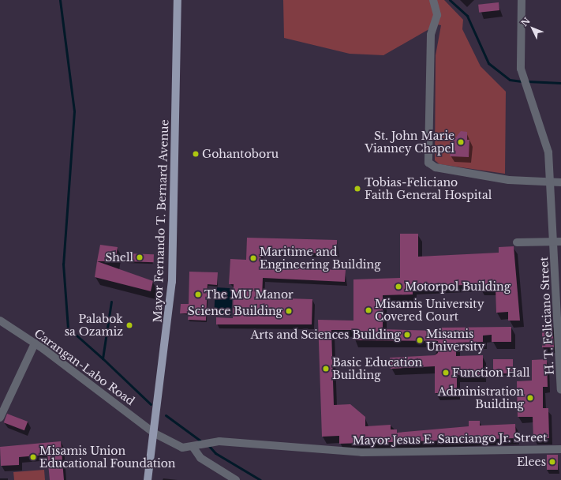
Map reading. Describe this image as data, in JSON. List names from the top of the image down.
{
  "streets": {
    "main road": ["Mayor Fernando T. Bernard Avenue"],
    "street": ["H. T. Feliciano Street", "Carangan-Labo Road", "Mayor Jesus E. Sanciango Jr. Street"]
  },
  "crossings": [
    ["Mayor Fernando T. Bernard Avenue", "Carangan-Labo Road"],
    ["Mayor Fernando T. Bernard Avenue", "Mayor Jesus E. Sanciango Jr. Street"],
    ["Carangan-Labo Road", "Mayor Jesus E. Sanciango Jr. Street"]
  ],
  "places": [
    "St. John Marie Vianney Chapel",
    "Gohantoboru",
    "Tobias-Feliciano Faith General Hospital",
    "Shell",
    "Maritime and Engineering Building",
    "Motorpol Building",
    "The MU Manor",
    "Misamis University Covered Court",
    "Science Building",
    "Palabok sa Ozamiz",
    "Arts and Sciences Building",
    "Misamis University",
    "Basic Education Building",
    "Function Hall",
    "Administration Building",
    "Misamis Union Educational Foundation",
    "Elees"
  ],
  "north": "top left"
}
